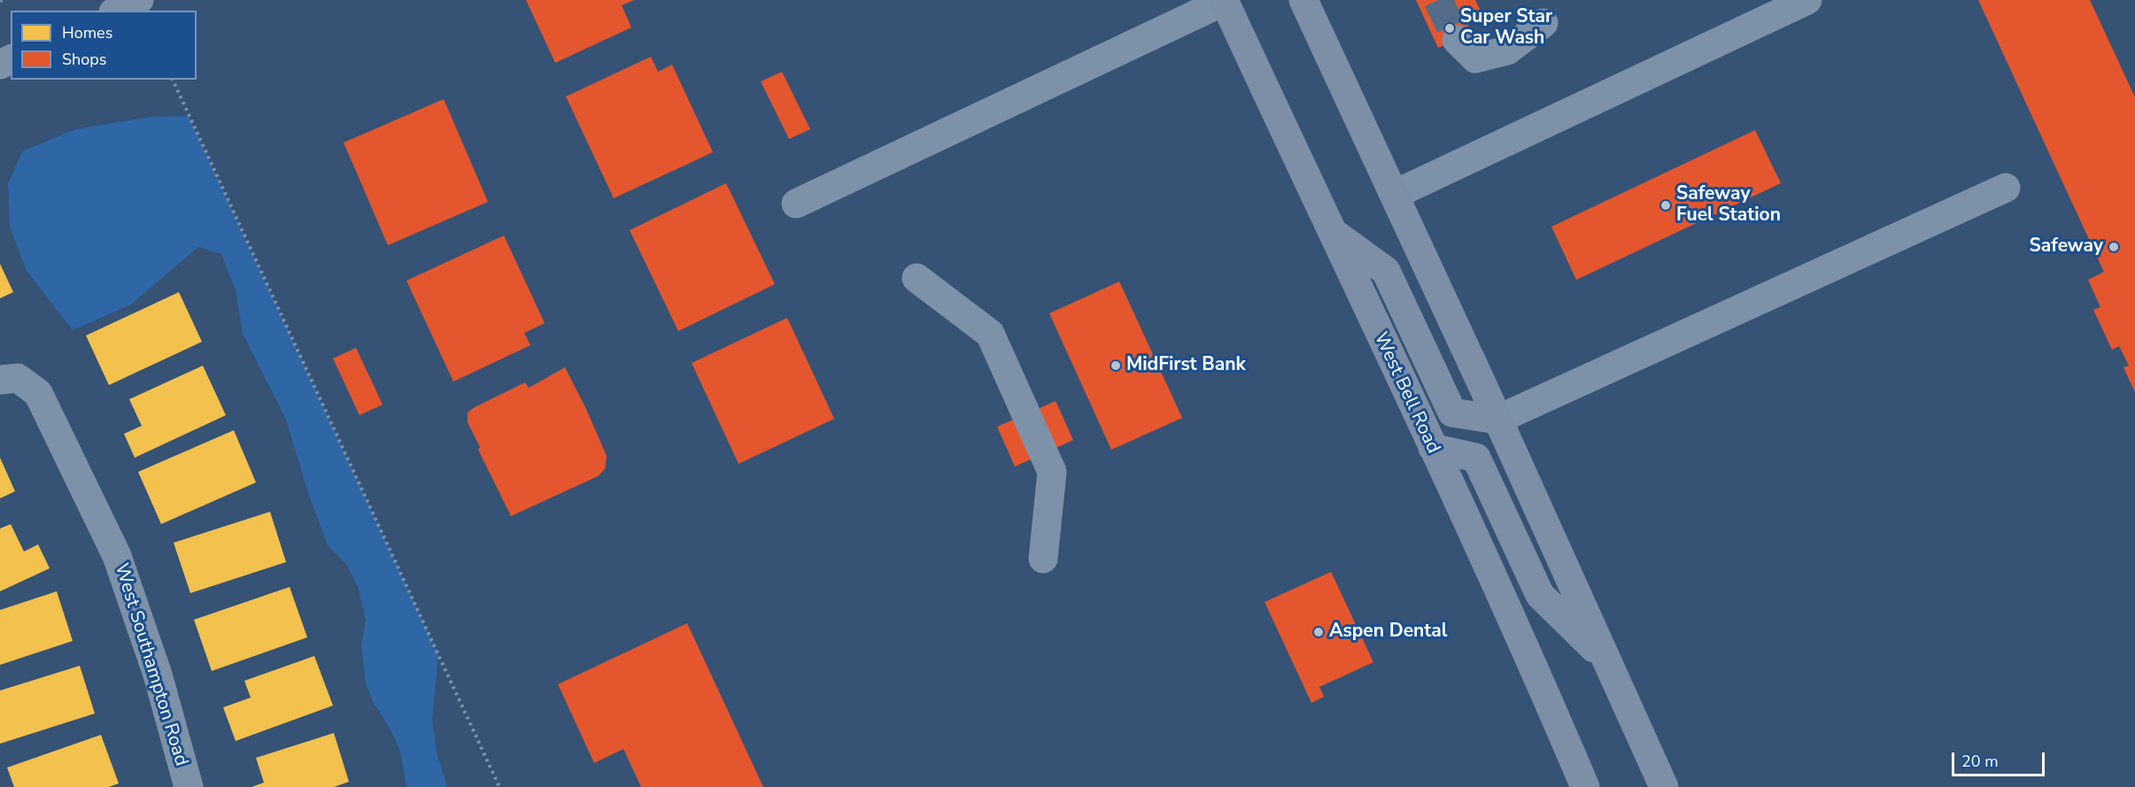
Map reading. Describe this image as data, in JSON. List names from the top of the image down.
{
  "streets": {
    "main road": ["West Bell Road"],
    "street": ["West Southampton Road"]
  },
  "places": [
    "Super Star Car Wash",
    "Safeway Fuel Station",
    "Safeway",
    "MidFirst Bank",
    "Aspen Dental"
  ],
  "legend": ["Homes", "Shops"],
  "scale_bar": "20 m"
}
